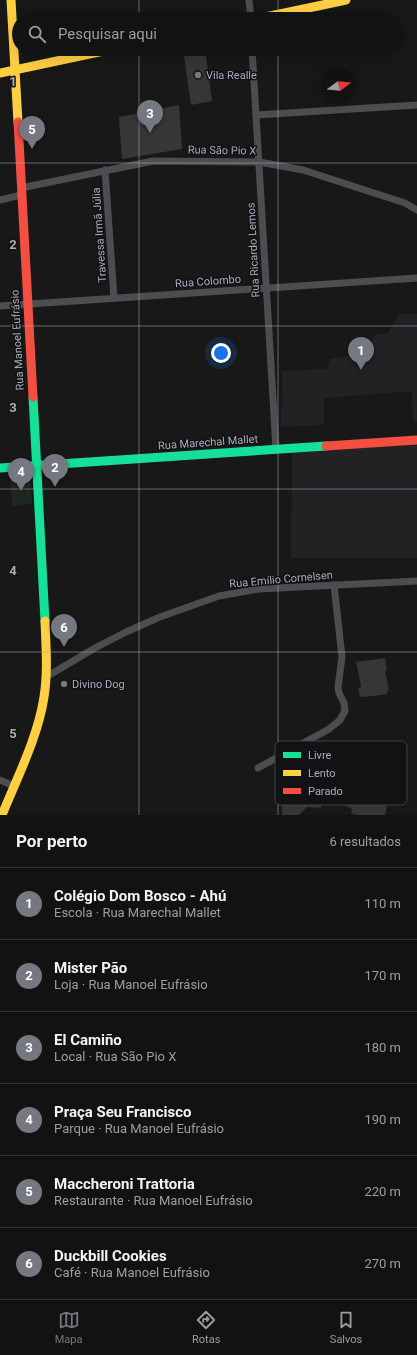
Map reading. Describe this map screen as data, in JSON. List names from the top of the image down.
{
  "streets": {
    "street": [
      "Rua São Pio X",
      "Travessa Irmã Júlia",
      "Rua Ricardo Lemos",
      "Rua Colombo",
      "Rua Manoel Eufrásio",
      "Rua Marechal Mallet",
      "Rua Emílio Cornelsen"
    ]
  },
  "crossings": [
    ["Rua São Pio X", "Travessa Irmã Júlia"],
    ["Rua São Pio X", "Rua Ricardo Lemos"],
    ["Rua São Pio X", "Rua Manoel Eufrásio"],
    ["Travessa Irmã Júlia", "Rua Colombo"],
    ["Rua Ricardo Lemos", "Rua Colombo"],
    ["Rua Ricardo Lemos", "Rua Marechal Mallet"],
    ["Rua Colombo", "Rua Manoel Eufrásio"],
    ["Rua Manoel Eufrásio", "Rua Marechal Mallet"],
    ["Rua Manoel Eufrásio", "Rua Emílio Cornelsen"]
  ],
  "places": ["Vila Realle", "Divino Dog"],
  "legend": ["Livre", "Lento", "Parado"],
  "north": "right",
  "page": {
    "search": "Pesquisar aqui",
    "pins": [
      "3",
      "5",
      "1",
      "2",
      "4",
      "6"
    ],
    "heading": ["Por perto", "6 resultados"],
    "list": [
      {
        "mark": "1",
        "name": "Colégio Dom Bosco - Ahú",
        "note": "Escola · Rua Marechal Mallet",
        "value": "110 m"
      },
      {
        "mark": "2",
        "name": "Mister Pão",
        "note": "Loja · Rua Manoel Eufrásio",
        "value": "170 m"
      },
      {
        "mark": "3",
        "name": "El Camiño",
        "note": "Local · Rua São Pio X",
        "value": "180 m"
      },
      {
        "mark": "4",
        "name": "Praça Seu Francisco",
        "note": "Parque · Rua Manoel Eufrásio",
        "value": "190 m"
      },
      {
        "mark": "5",
        "name": "Maccheroni Trattoria",
        "note": "Restaurante · Rua Manoel Eufrásio",
        "value": "220 m"
      },
      {
        "mark": "6",
        "name": "Duckbill Cookies",
        "note": "Café · Rua Manoel Eufrásio",
        "value": "270 m"
      }
    ],
    "nav": ["Mapa", "Rotas", "Salvos"]
  },
  "grid": {
    "rows": [
      "1",
      "2",
      "3",
      "4",
      "5"
    ]
  }
}
